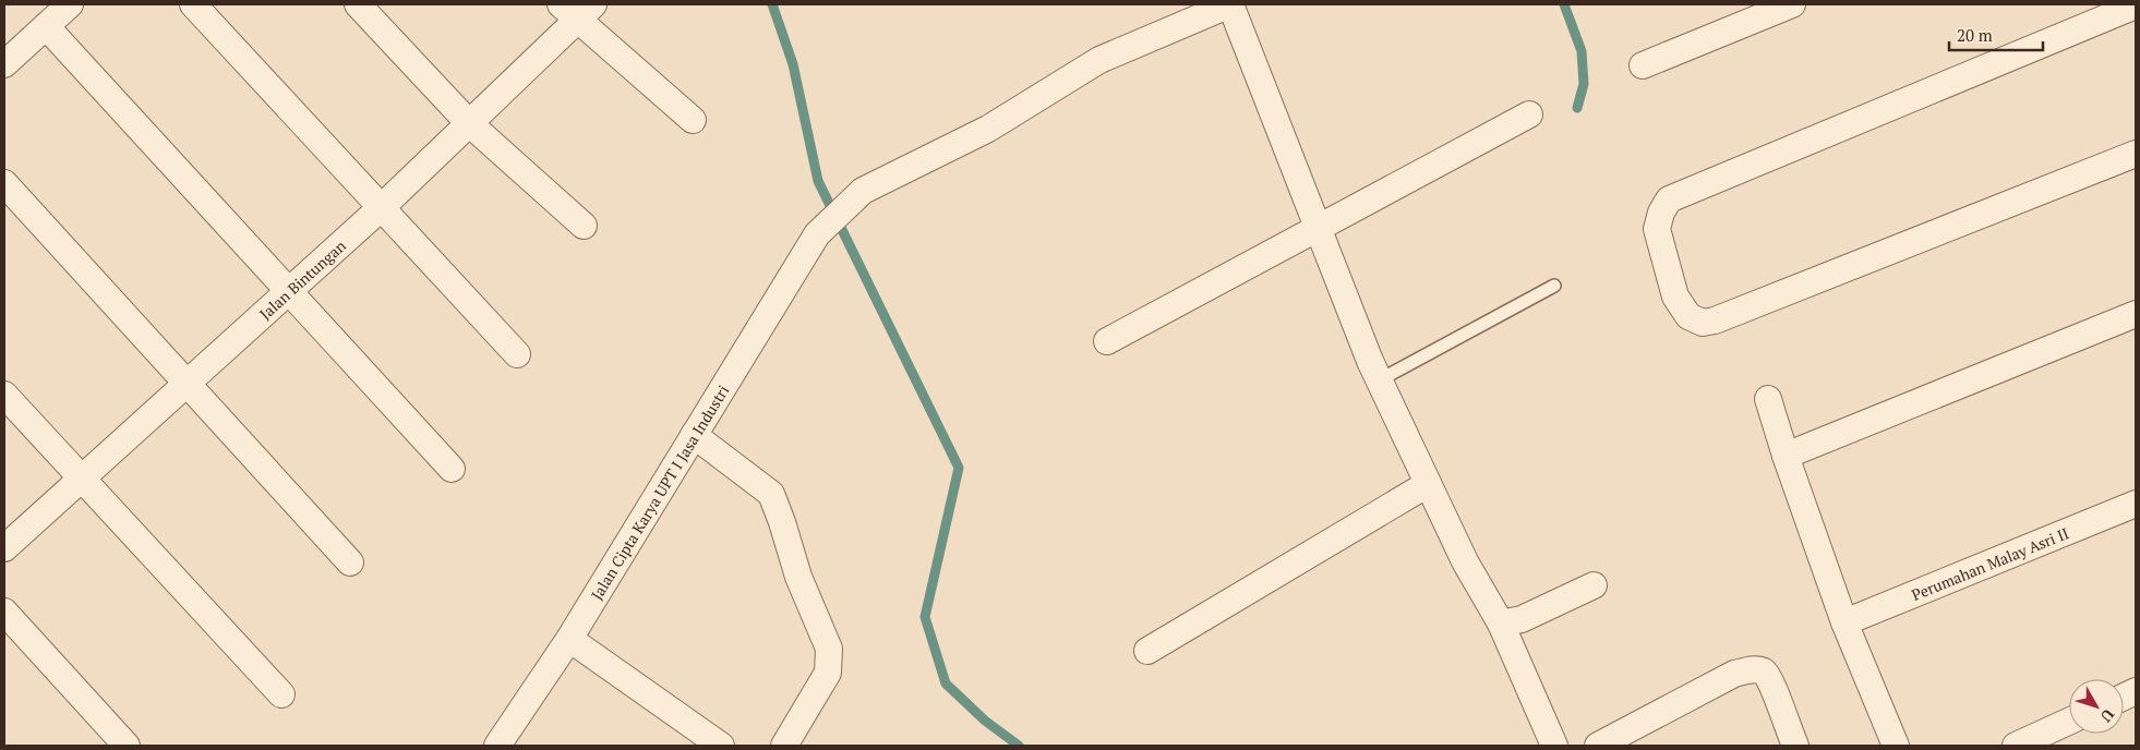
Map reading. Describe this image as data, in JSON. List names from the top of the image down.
{
  "streets": {
    "street": ["Jalan Bintungan", "Jalan Cipta Karya UPT I Jasa Industri", "Perumahan Malay Asri II"]
  },
  "scale_bar": "20 m",
  "north": "bottom right"
}
